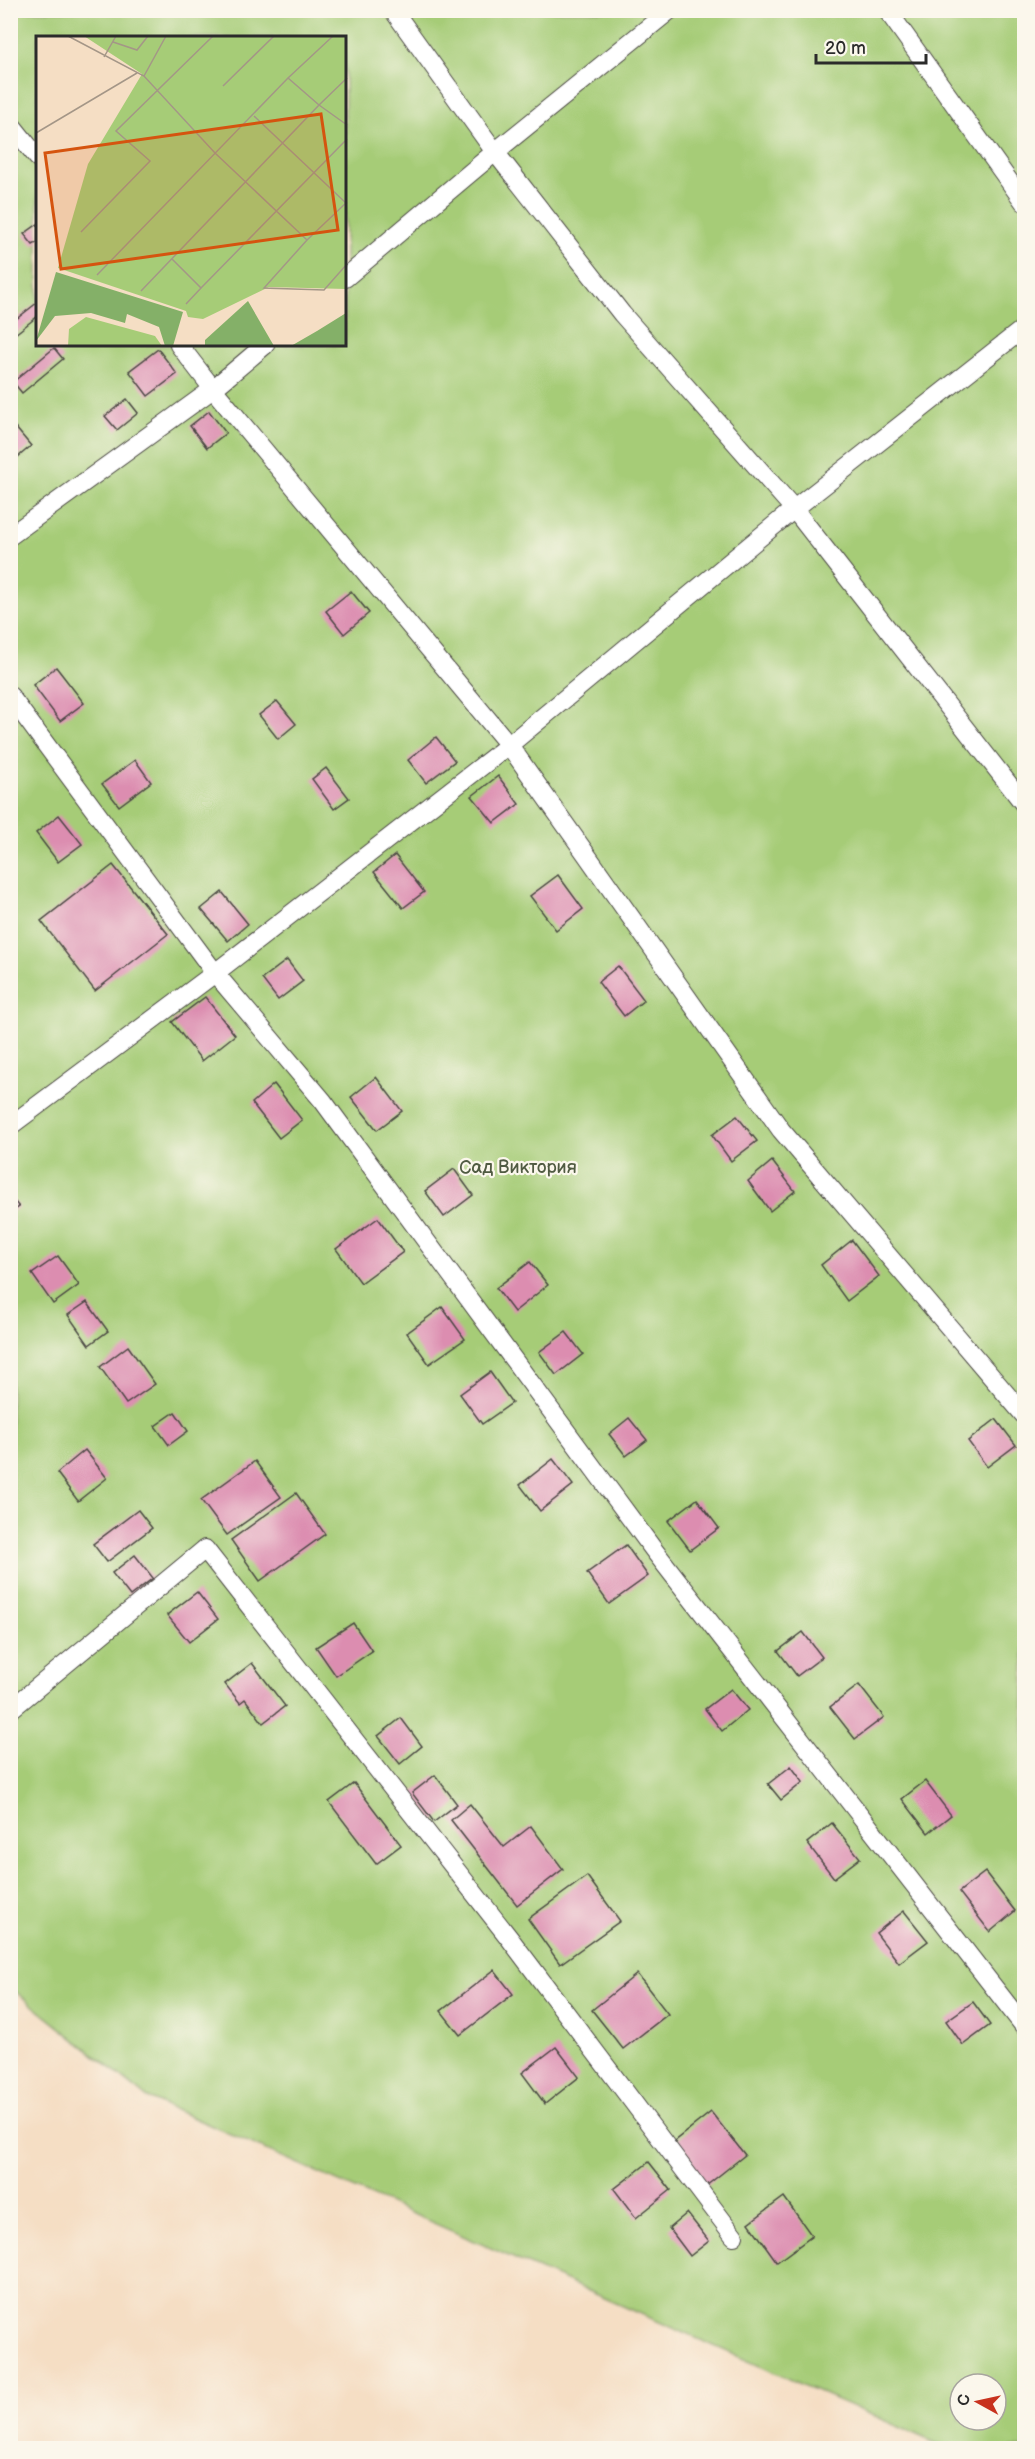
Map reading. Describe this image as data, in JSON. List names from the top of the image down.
{
  "parks": ["Сад Виктория"],
  "scale_bar": "20 m",
  "north": "left"
}
